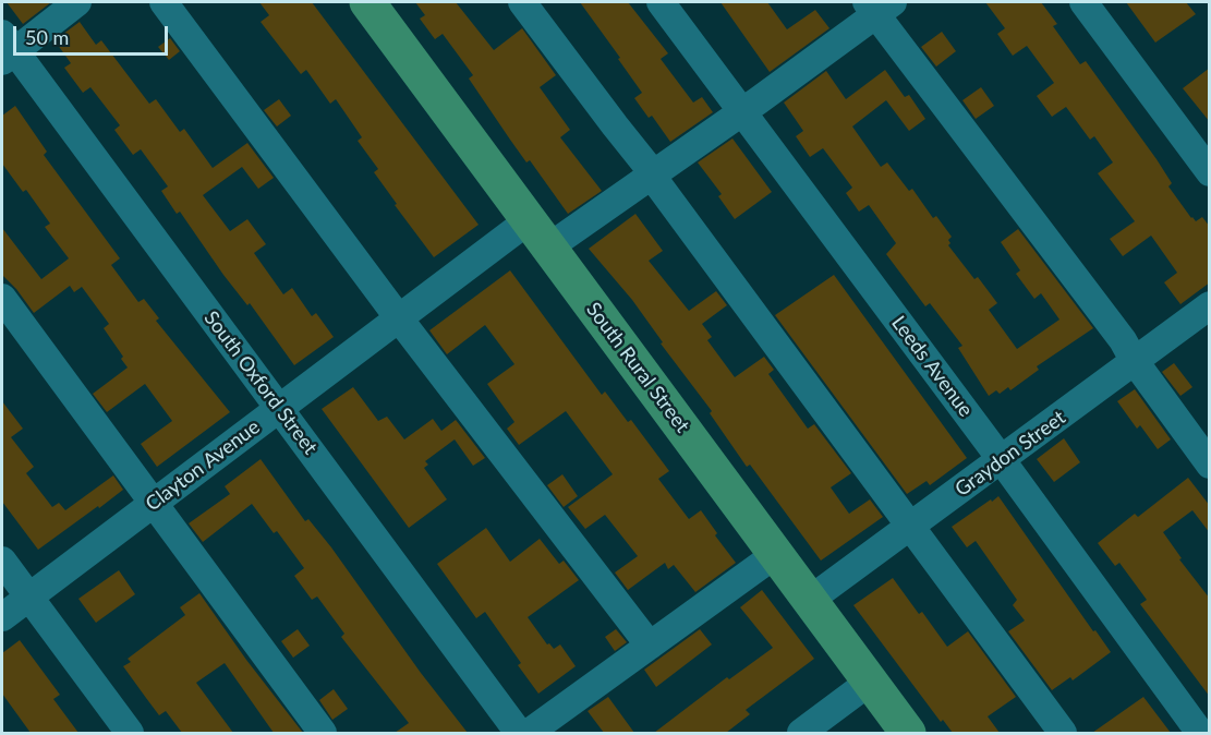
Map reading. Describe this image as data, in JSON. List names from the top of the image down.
{
  "streets": {
    "main road": ["South Rural Street"],
    "street": [
      "Leeds Avenue",
      "South Oxford Street",
      "Graydon Street",
      "Clayton Avenue"
    ]
  },
  "crossings": [
    ["Leeds Avenue", "Graydon Street"],
    ["Leeds Avenue", "Clayton Avenue"],
    ["South Rural Street", "Graydon Street"],
    ["South Rural Street", "Clayton Avenue"],
    ["South Oxford Street", "Clayton Avenue"]
  ],
  "scale_bar": "50 m"
}
